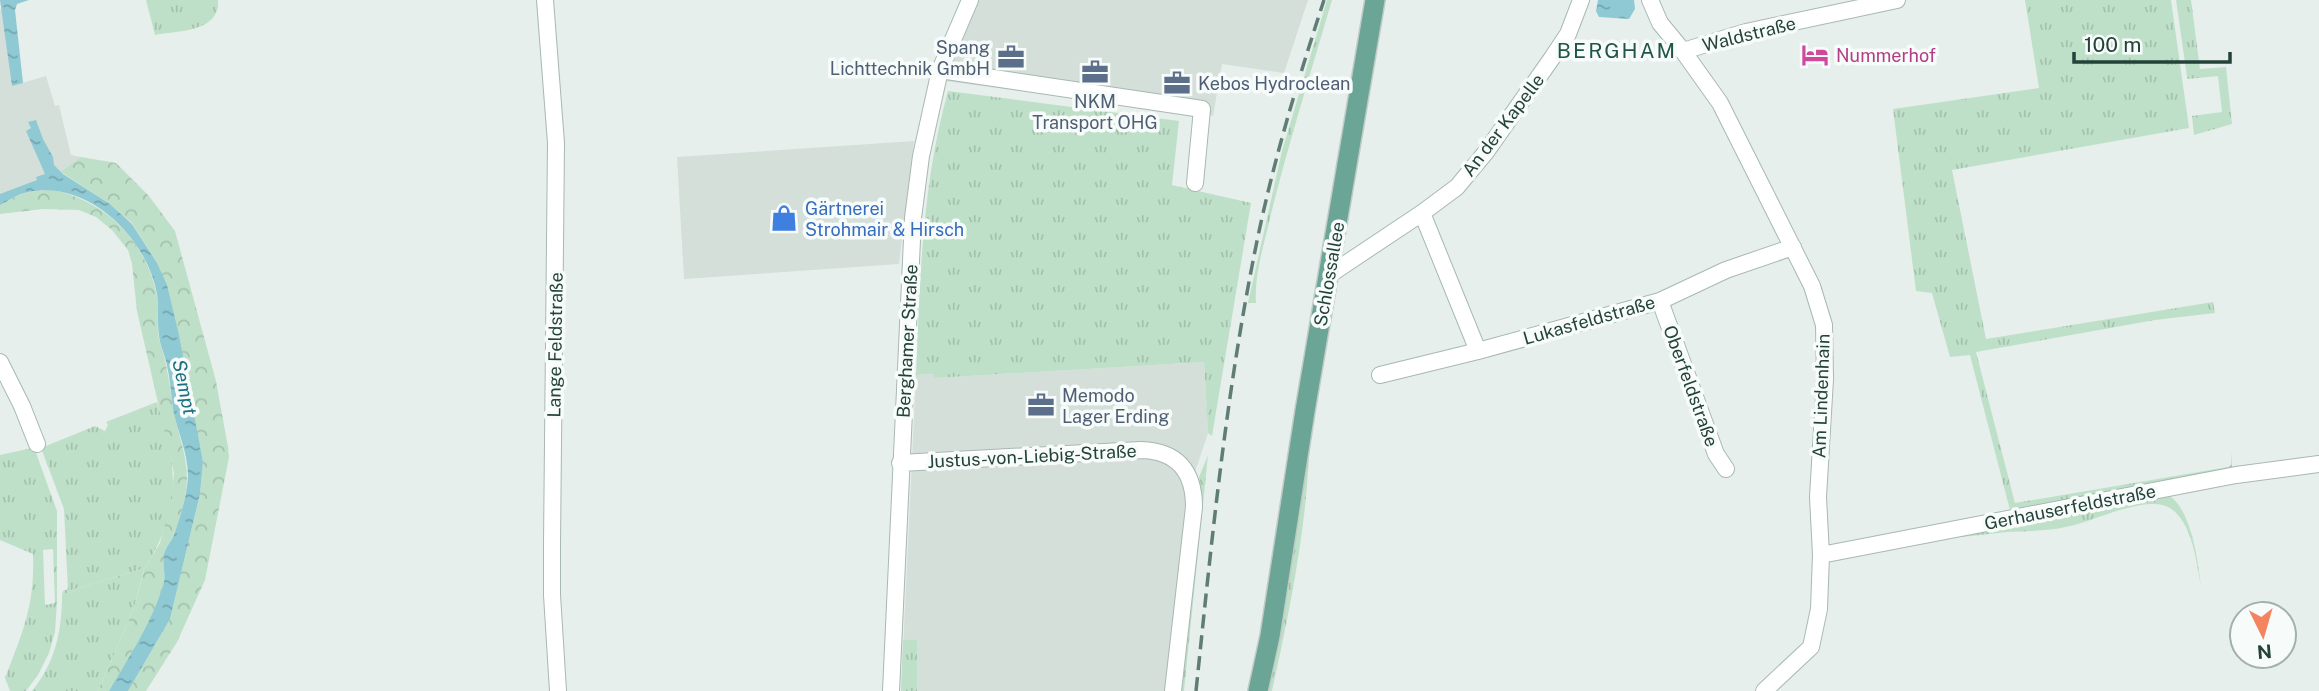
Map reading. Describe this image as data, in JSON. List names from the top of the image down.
{
  "streets": {
    "main road": ["Schlossallee"],
    "street": [
      "Waldstraße",
      "An der Kapelle",
      "Lukasfeldstraße",
      "Berghamer Straße",
      "Lange Feldstraße",
      "Oberfeldstraße",
      "Am Lindenhain",
      "Justus-von-Liebig-Straße",
      "Gerhauserfeldstraße"
    ]
  },
  "crossings": [
    ["Waldstraße", "Am Lindenhain"],
    ["An der Kapelle", "Schlossallee"],
    ["Lukasfeldstraße", "Oberfeldstraße"],
    ["Lukasfeldstraße", "Am Lindenhain"],
    ["Berghamer Straße", "Justus-von-Liebig-Straße"],
    ["Am Lindenhain", "Gerhauserfeldstraße"]
  ],
  "districts": ["BERGHAM"],
  "water": ["Sempt"],
  "places": {
    "hotel": ["Nummerhof"],
    "office": [
      "Spang Lichttechnik GmbH",
      "NKM Transport OHG",
      "Kebos Hydroclean",
      "Memodo Lager Erding"
    ],
    "shop": ["Gärtnerei Strohmair & Hirsch"]
  },
  "scale_bar": "100 m",
  "north": "bottom"
}
